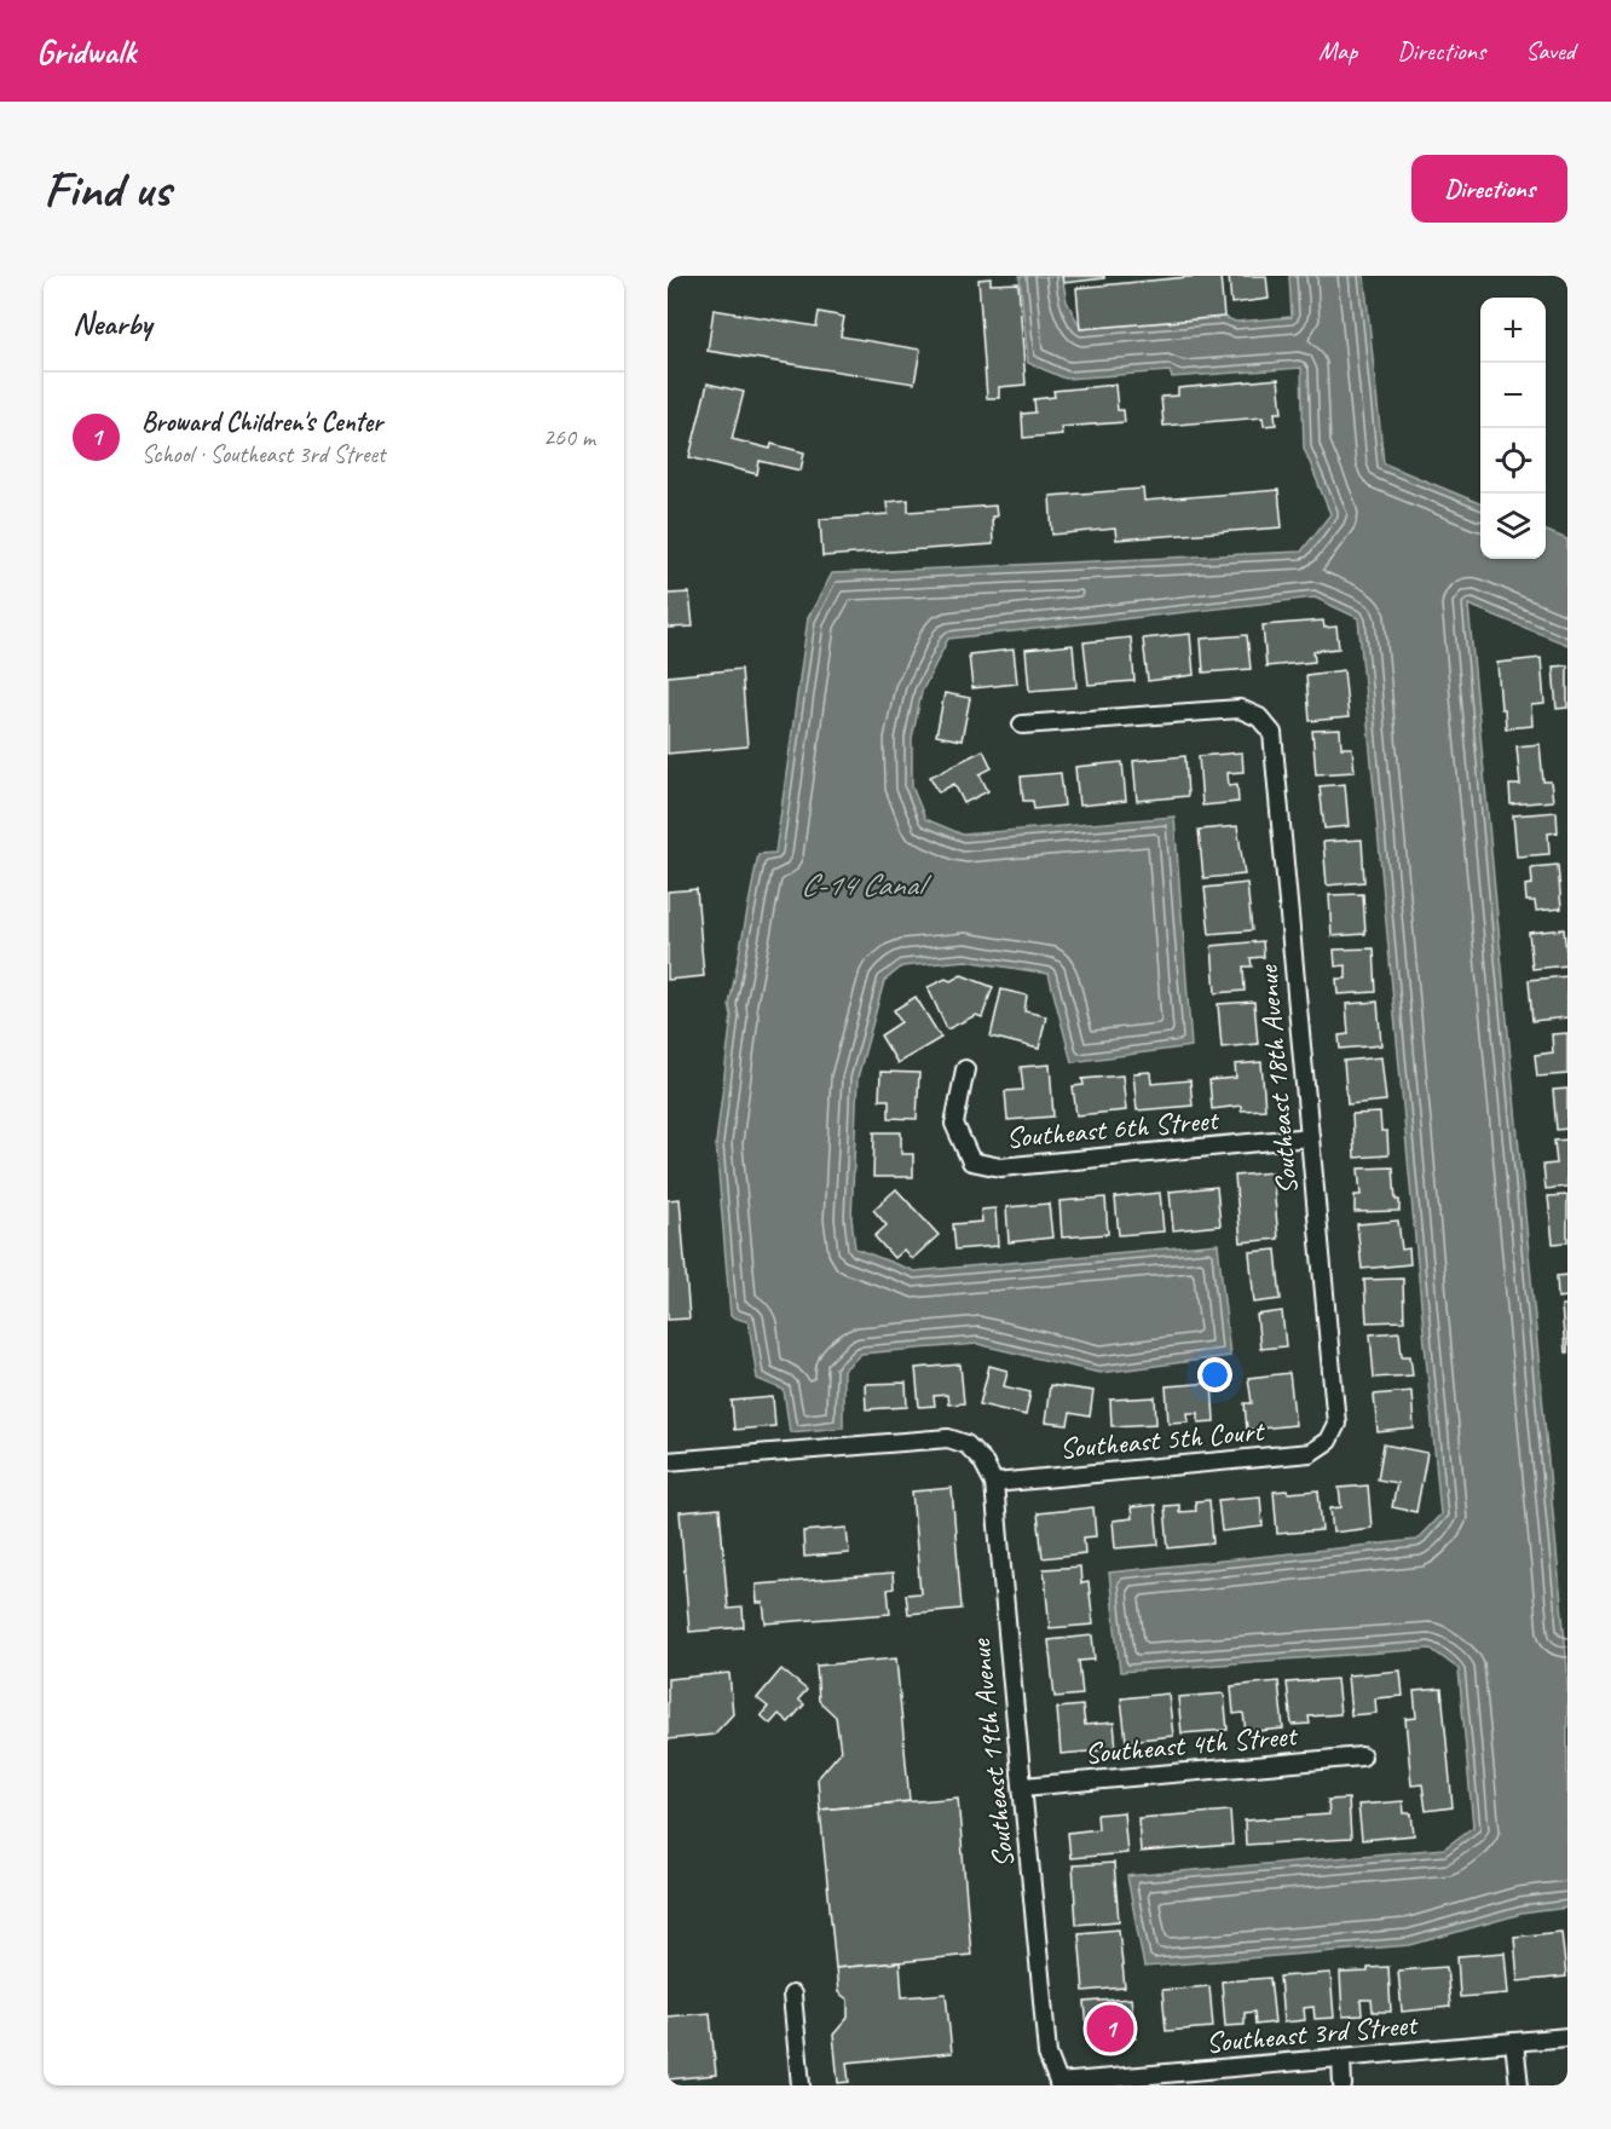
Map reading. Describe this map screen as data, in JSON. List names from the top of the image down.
{
  "streets": {
    "street": [
      "Southeast 18th Avenue",
      "Southeast 6th Street",
      "Southeast 5th Court",
      "Southeast 4th Street",
      "Southeast 19th Avenue",
      "Southeast 3rd Street"
    ]
  },
  "crossings": [
    ["Southeast 18th Avenue", "Southeast 6th Street"],
    ["Southeast 18th Avenue", "Southeast 5th Court"],
    ["Southeast 5th Court", "Southeast 19th Avenue"],
    ["Southeast 4th Street", "Southeast 19th Avenue"],
    ["Southeast 19th Avenue", "Southeast 3rd Street"]
  ],
  "water": ["C-14 Canal"],
  "page": {
    "header": "Gridwalk",
    "nav": ["Map", "Directions", "Saved"],
    "buttons": "Directions",
    "title": "Find us",
    "heading": "Nearby",
    "map_buttons": ["+", "−"],
    "list": [
      {
        "mark": "1",
        "name": "Broward Children's Center",
        "note": "School · Southeast 3rd Street",
        "value": "260 m"
      }
    ],
    "pins": "1"
  }
}
